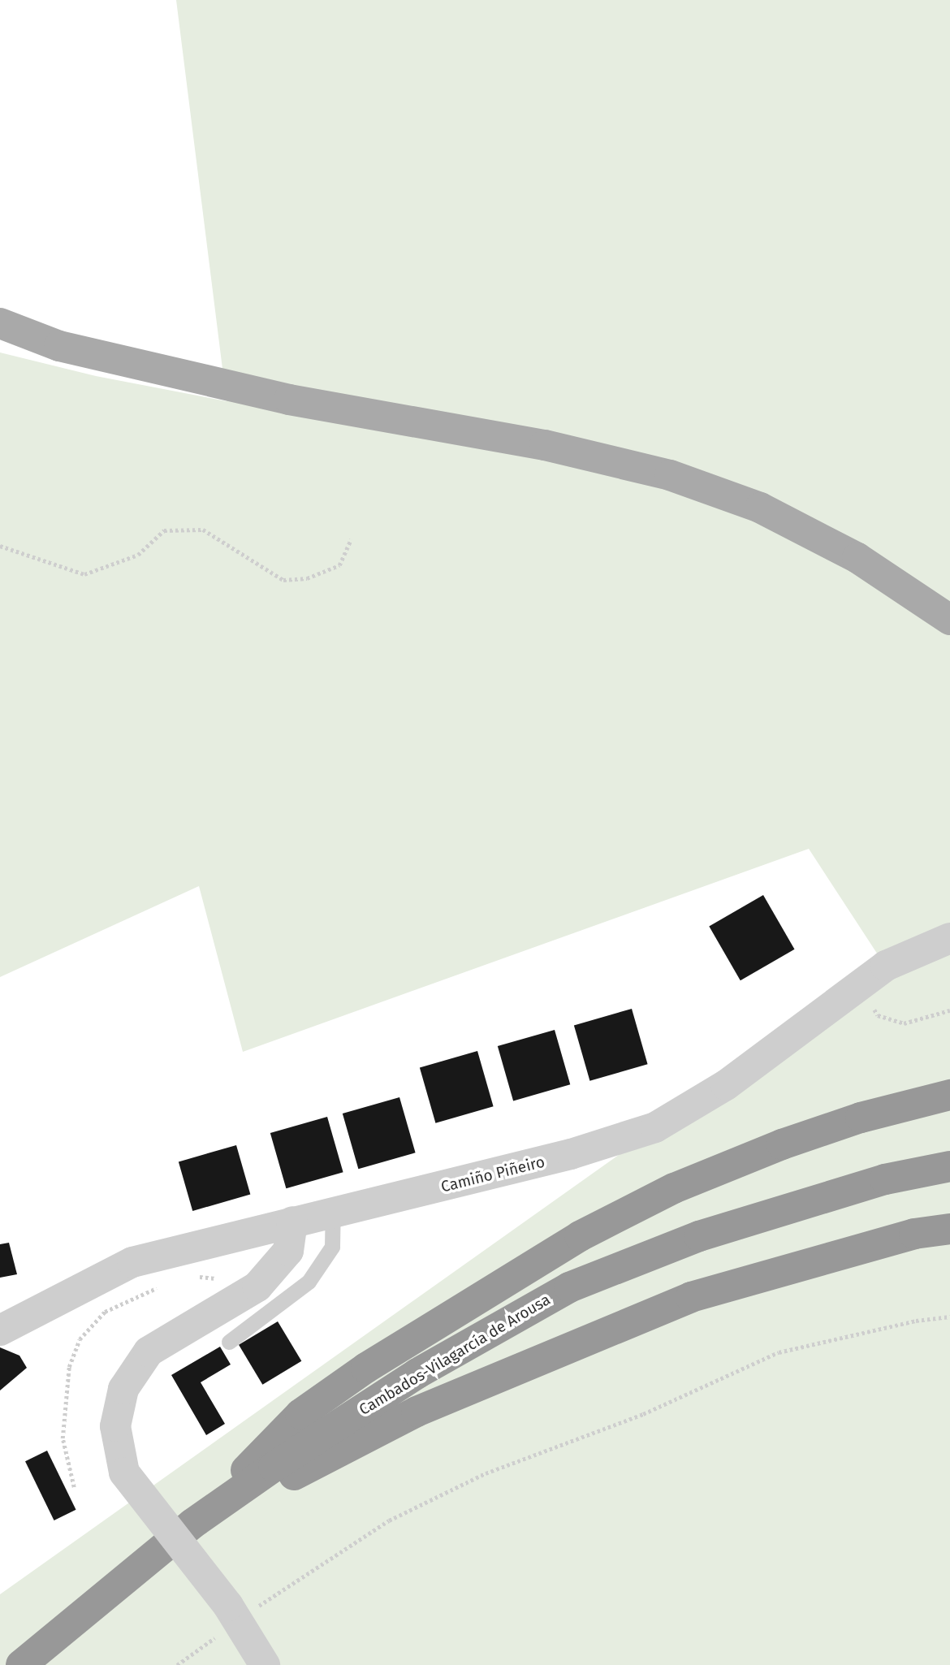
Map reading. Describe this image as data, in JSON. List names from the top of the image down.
{
  "streets": {
    "highway": ["Cambados-Vilagarcía de Arousa"],
    "street": ["Camiño Piñeiro"]
  }
}
